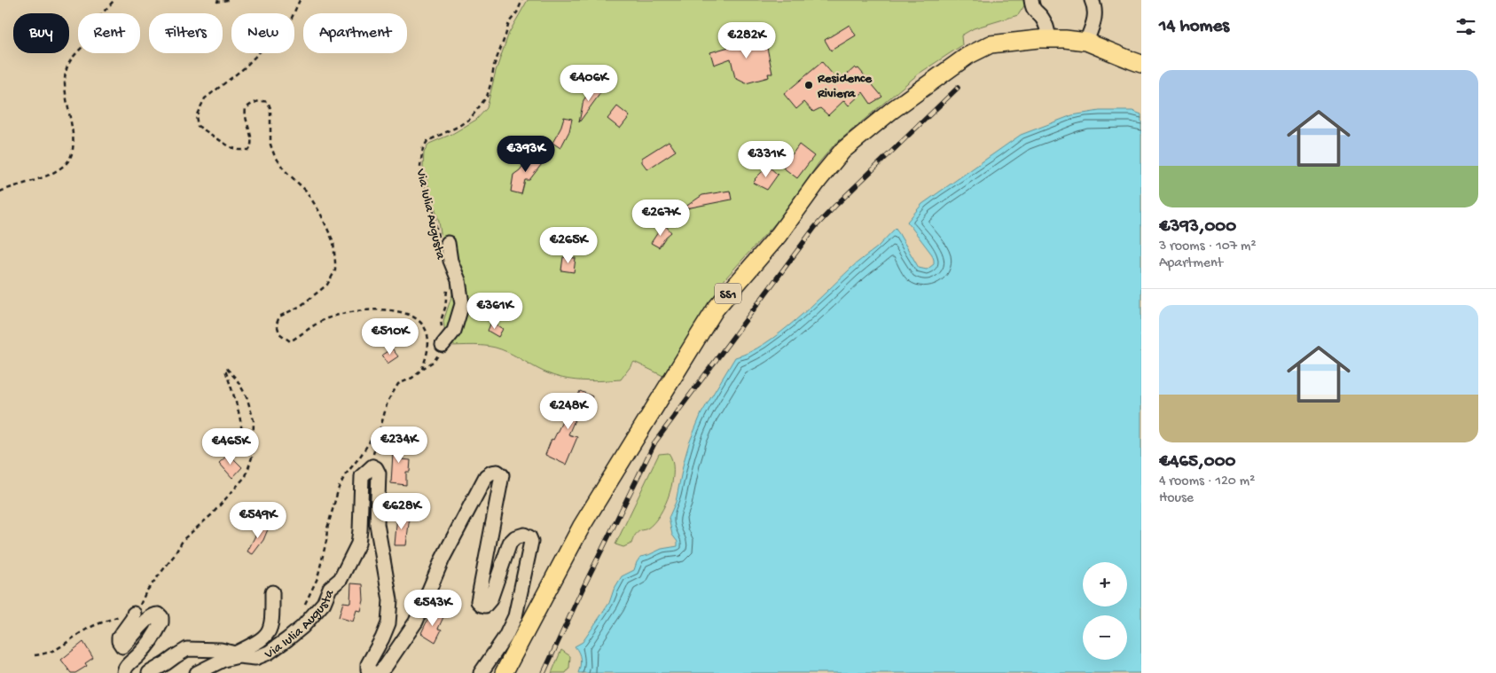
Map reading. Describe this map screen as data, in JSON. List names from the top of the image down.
{
  "streets": {
    "main road": ["SS1"],
    "street": ["Via Iulia Augusta"]
  },
  "places": ["Residence Riviera"],
  "page": {
    "heading": "14 homes",
    "chip": [
      "Buy",
      "Rent",
      "Filters",
      "New",
      "Apartment"
    ],
    "price": [
      "€282K",
      "€406K",
      "€393K",
      "€331K",
      "€267K",
      "€265K",
      "€361K",
      "€510K",
      "€248K",
      "€234K",
      "€465K",
      "€628K",
      "€549K",
      "€543K"
    ],
    "list": [
      {
        "name": "€393,000",
        "note": "3 rooms · 107 m² · Apartment"
      },
      {
        "name": "€465,000",
        "note": "4 rooms · 120 m² · House"
      }
    ],
    "map_buttons": ["+", "−"]
  }
}
